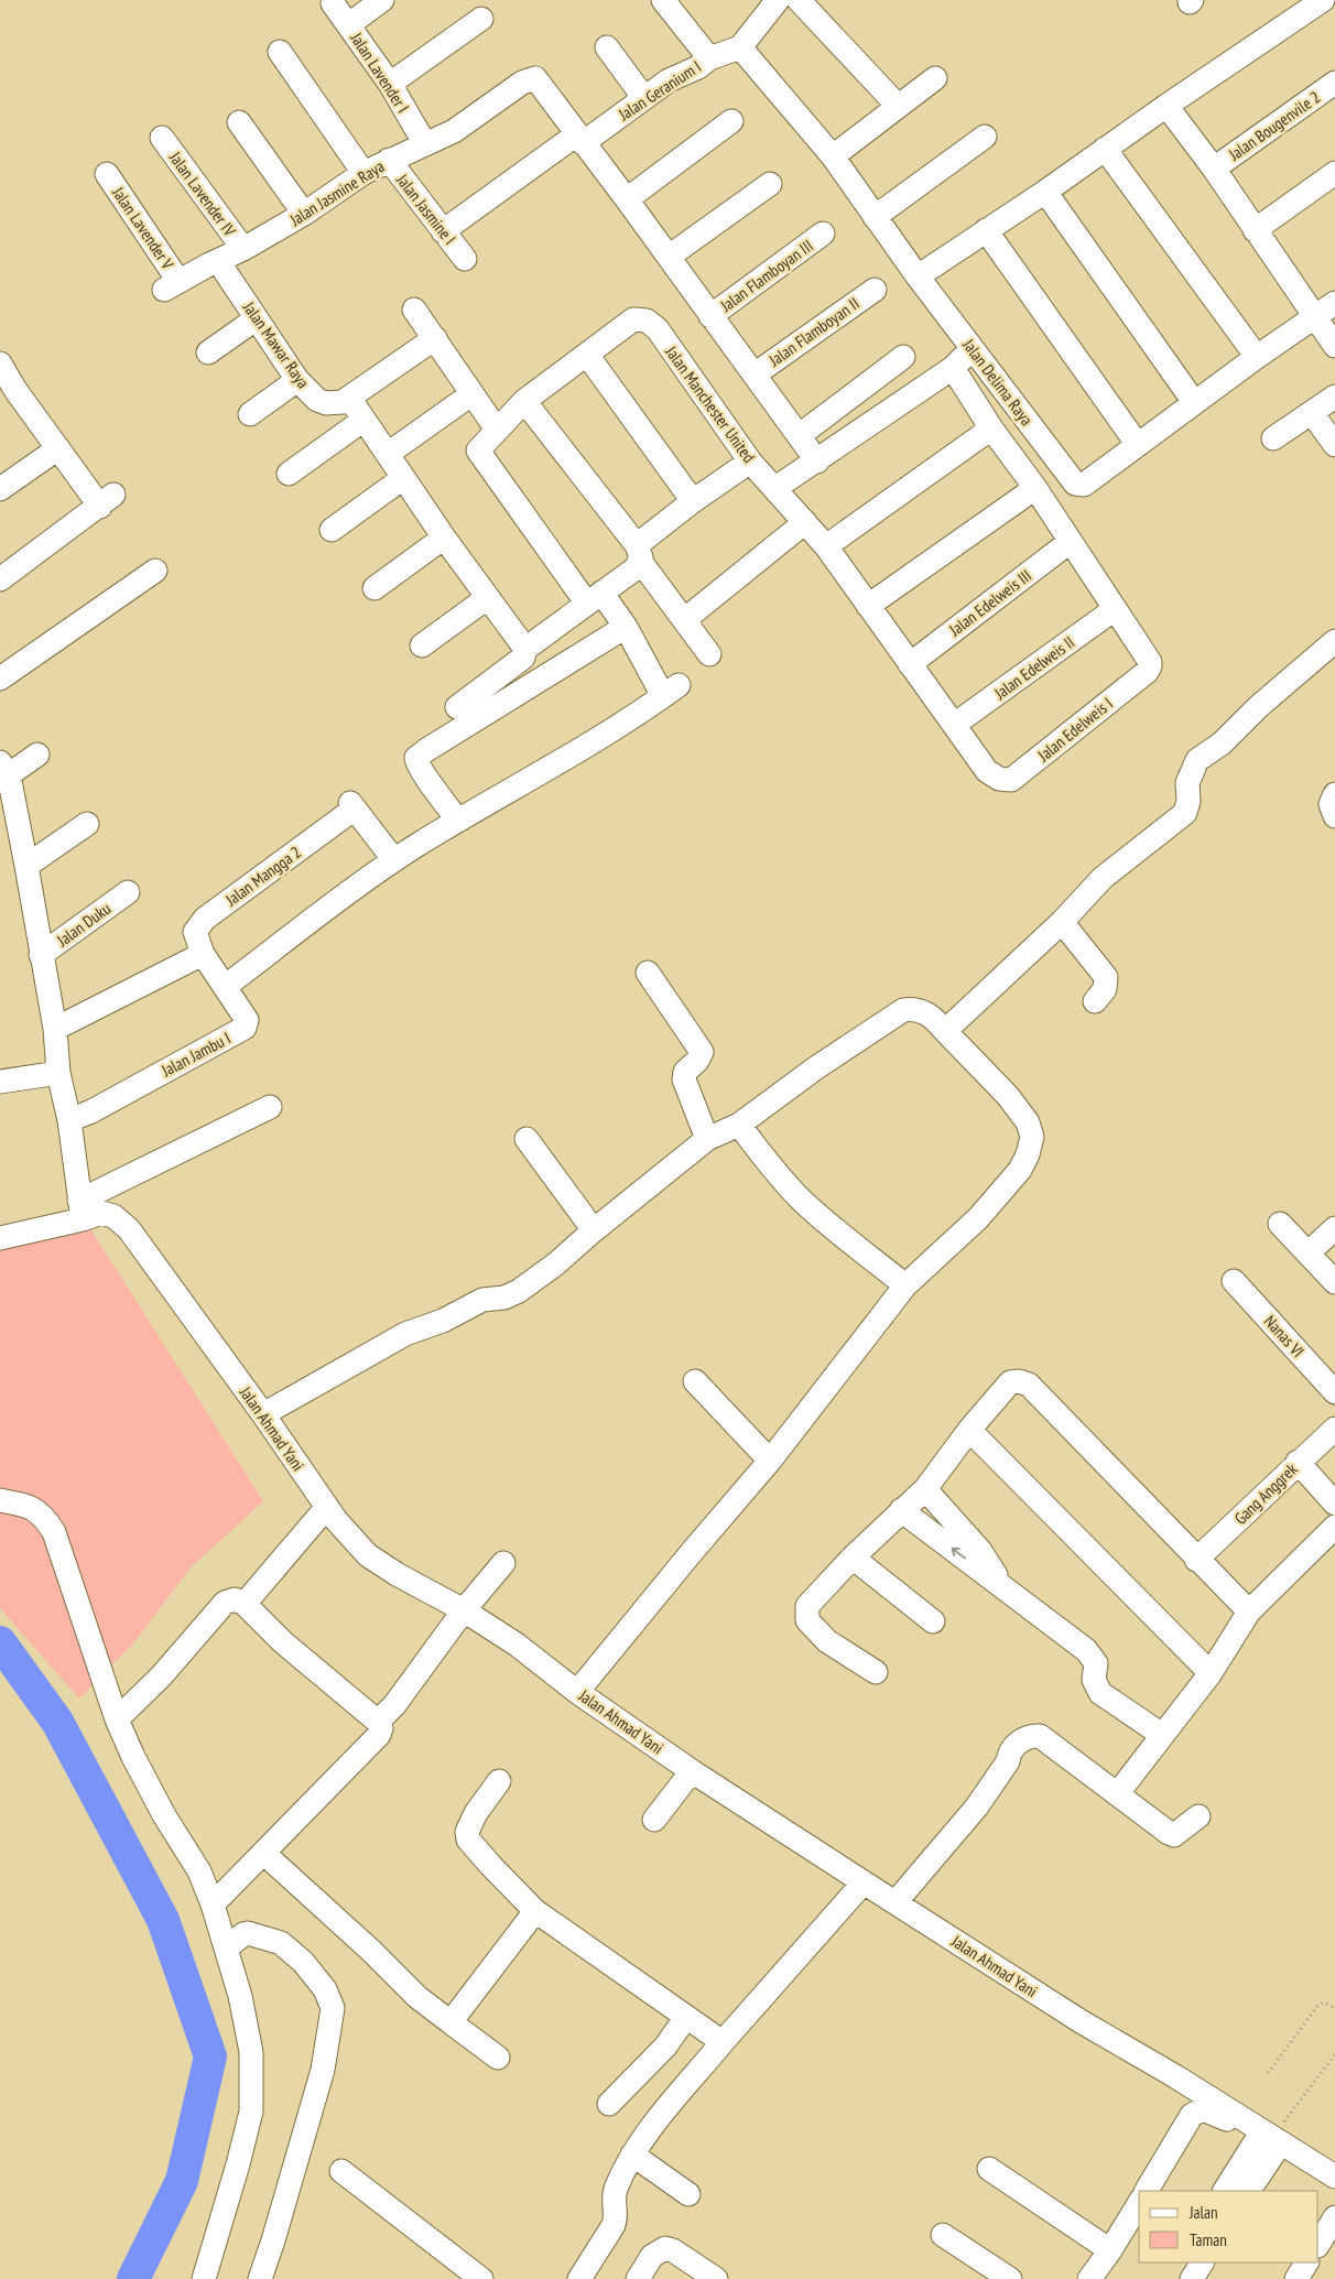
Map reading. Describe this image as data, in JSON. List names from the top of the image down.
{
  "streets": {
    "street": [
      "Jalan Lavender I",
      "Jalan Geranium I",
      "Jalan Bougenvile 2",
      "Jalan Jasmine Raya",
      "Jalan Lavender IV",
      "Jalan Jasmine I",
      "Jalan Lavender V",
      "Jalan Flamboyan III",
      "Jalan Flamboyan II",
      "Jalan Mawar Raya",
      "Jalan Delima Raya",
      "Jalan Manchester United",
      "Jalan Edelweis III",
      "Jalan Edelweis II",
      "Jalan Edelweis I",
      "Jalan Mangga 2",
      "Jalan Duku",
      "Jalan Jambu I",
      "Nanas VI",
      "Jalan Ahmad Yani",
      "Gang Anggrek"
    ]
  },
  "crossings": [
    ["Jalan Lavender I", "Jalan Jasmine Raya"],
    ["Jalan Geranium I", "Jalan Jasmine Raya"],
    ["Jalan Geranium I", "Jalan Jasmine I"],
    ["Jalan Geranium I", "Jalan Delima Raya"],
    ["Jalan Jasmine Raya", "Jalan Lavender IV"],
    ["Jalan Jasmine Raya", "Jalan Jasmine I"],
    ["Jalan Jasmine Raya", "Jalan Lavender V"],
    ["Jalan Jasmine Raya", "Jalan Mawar Raya"],
    ["Jalan Manchester United", "Jalan Edelweis III"],
    ["Jalan Manchester United", "Jalan Edelweis II"],
    ["Jalan Manchester United", "Jalan Edelweis I"],
    ["Jalan Edelweis II", "Jalan Edelweis I"],
    ["Jalan Mangga 2", "Jalan Jambu I"]
  ],
  "legend": ["Jalan", "Taman"]
}
